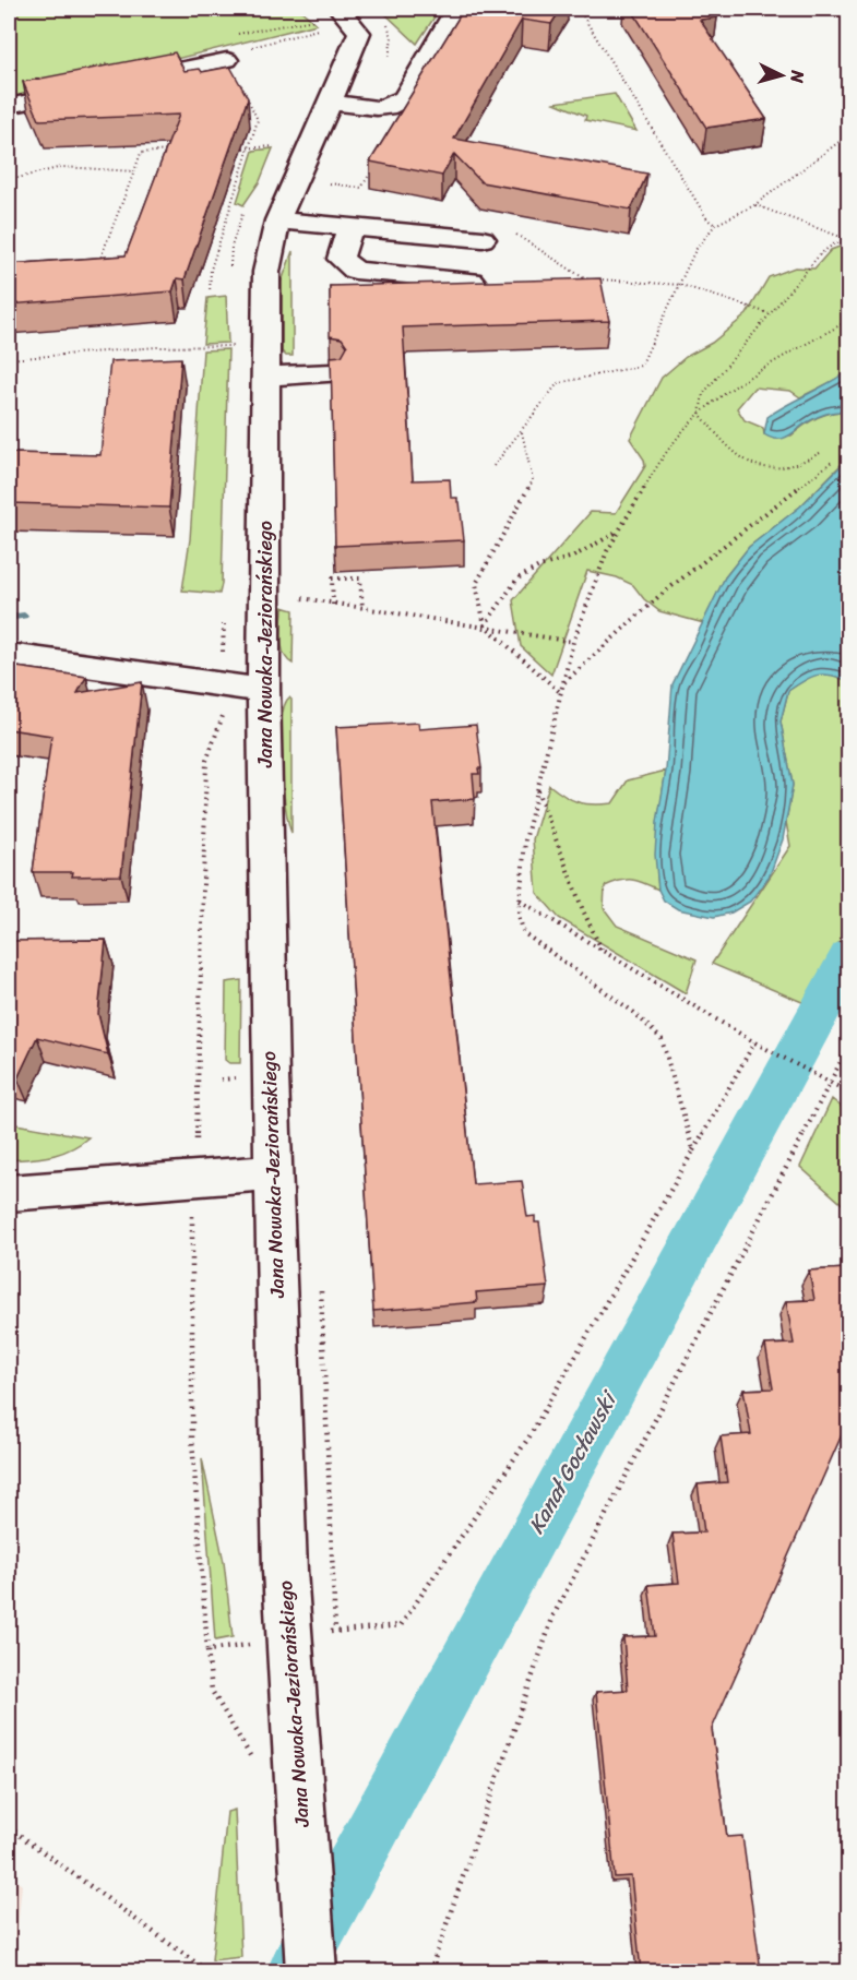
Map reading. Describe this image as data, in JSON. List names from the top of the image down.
{
  "streets": {
    "street": ["Jana Nowaka-Jeziorańskiego"]
  },
  "water": ["Kanał Gocławski"],
  "north": "right"
}
